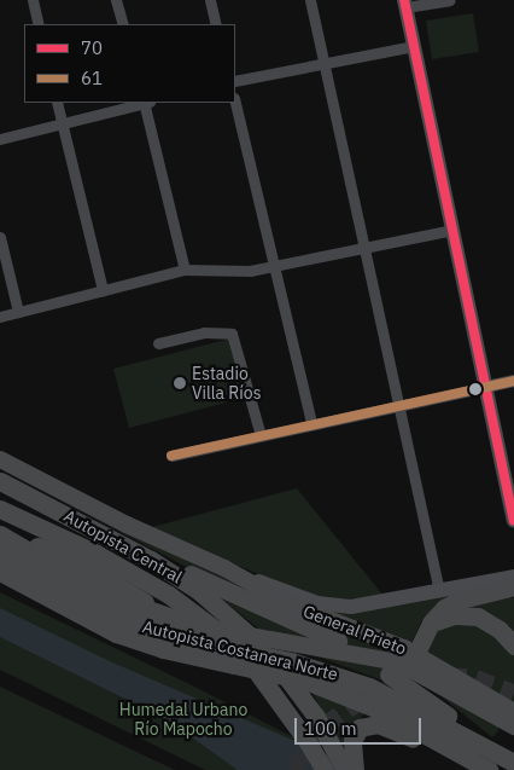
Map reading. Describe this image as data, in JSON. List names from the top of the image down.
{
  "streets": {
    "highway": ["Autopista Central", "Autopista Costanera Norte"],
    "main road": ["General Prieto"]
  },
  "parks": ["Humedal Urbano Río Mapocho"],
  "places": ["Estadio Villa Ríos"],
  "lines": ["transit line 70", "transit line 61"],
  "legend": ["70", "61"],
  "scale_bar": "100 m"
}
